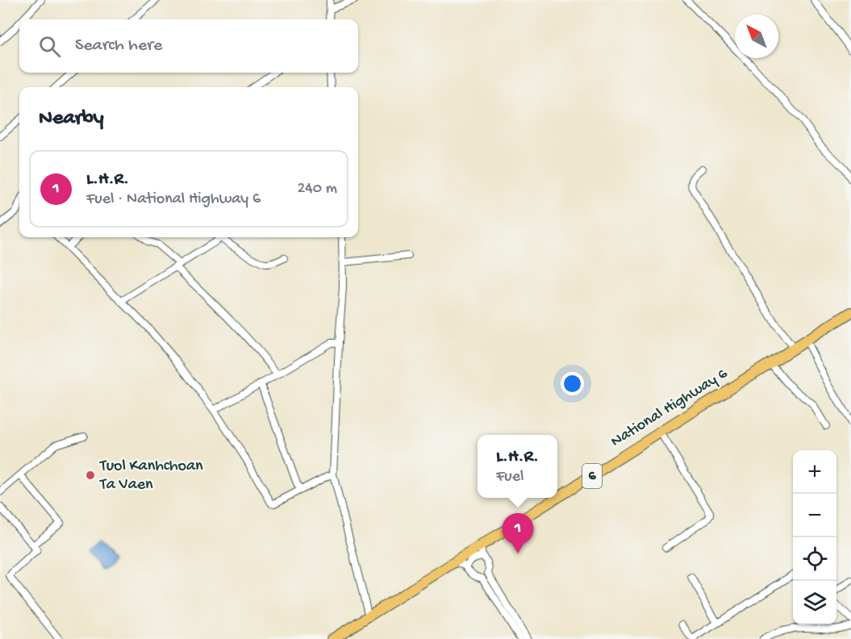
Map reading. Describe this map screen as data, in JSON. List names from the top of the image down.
{
  "streets": {
    "highway": ["National Highway 6", "6"]
  },
  "places": ["Tuol Kanhchoan Ta Vaen"],
  "north": "top left",
  "page": {
    "search": "Search here",
    "heading": "Nearby",
    "list": [
      {
        "mark": "1",
        "name": "L.H.R.",
        "note": "Fuel · National Highway 6",
        "value": "240 m"
      }
    ],
    "popup": ["L.H.R.", "Fuel"],
    "map_buttons": ["+", "−"],
    "pins": "1"
  }
}
